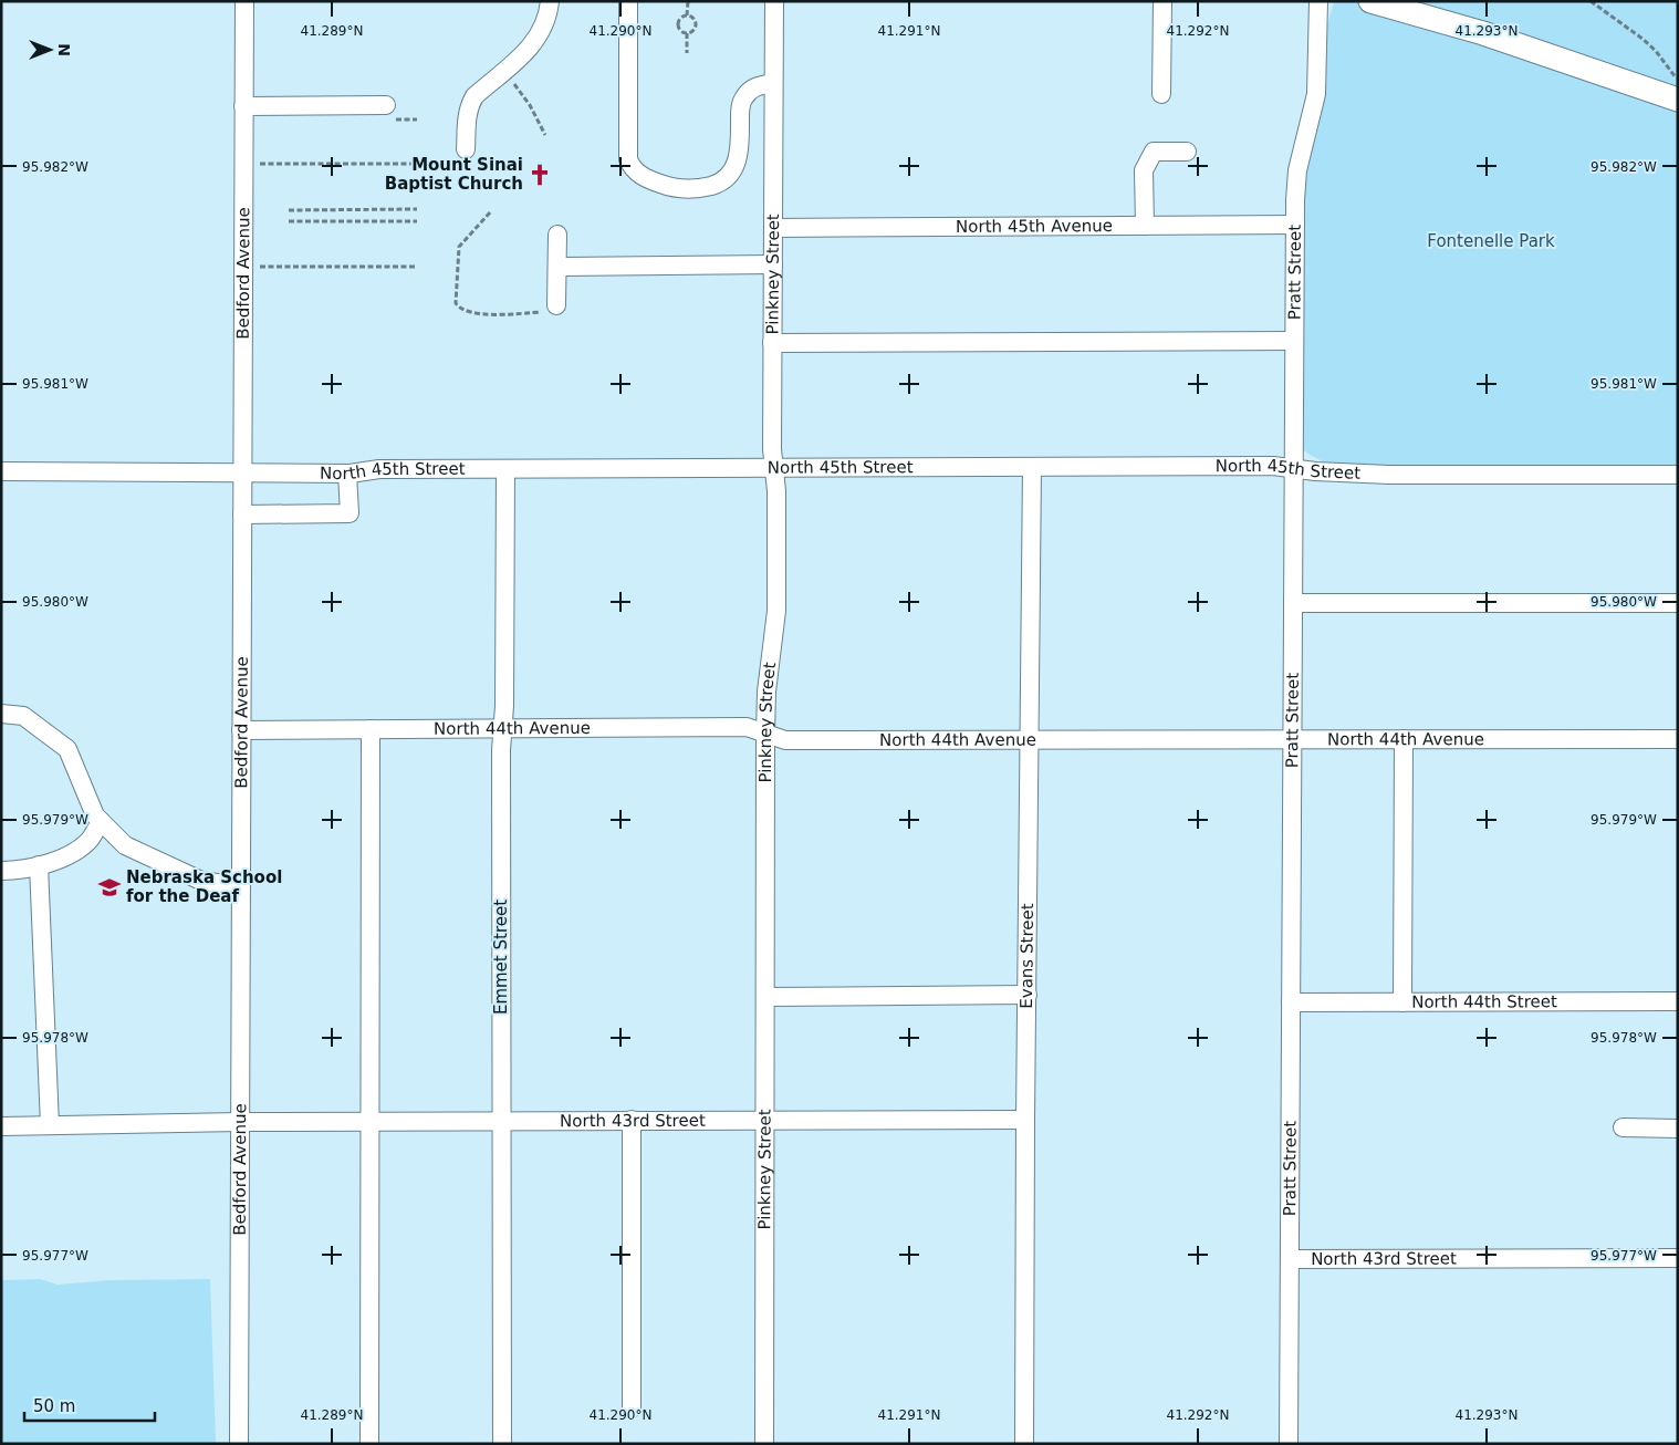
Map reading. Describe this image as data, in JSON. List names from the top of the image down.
{
  "streets": {
    "street": [
      "North 45th Avenue",
      "Pratt Street",
      "Bedford Avenue",
      "Pinkney Street",
      "North 45th Street",
      "North 44th Avenue",
      "Evans Street",
      "Emmet Street",
      "North 44th Street",
      "North 43rd Street"
    ]
  },
  "crossings": [
    ["North 45th Avenue", "Pratt Street"],
    ["North 45th Avenue", "Pinkney Street"],
    ["Pratt Street", "North 45th Street"],
    ["Pratt Street", "North 44th Avenue"],
    ["Pratt Street", "North 44th Street"],
    ["Pratt Street", "North 43rd Street"],
    ["Bedford Avenue", "North 45th Street"],
    ["Bedford Avenue", "North 44th Avenue"],
    ["Bedford Avenue", "North 43rd Street"],
    ["Pinkney Street", "North 45th Street"],
    ["Pinkney Street", "North 44th Avenue"],
    ["Pinkney Street", "North 43rd Street"],
    ["North 45th Street", "Evans Street"],
    ["North 45th Street", "Emmet Street"],
    ["North 44th Avenue", "Evans Street"],
    ["North 44th Avenue", "Emmet Street"],
    ["Evans Street", "North 43rd Street"],
    ["Emmet Street", "North 43rd Street"]
  ],
  "parks": ["Fontenelle Park"],
  "places": {
    "church": ["Mount Sinai Baptist Church"],
    "school or university": ["Nebraska School for the Deaf"]
  },
  "scale_bar": "50 m",
  "north": "right",
  "coordinates": [
    "41.289°N",
    "41.290°N",
    "41.291°N",
    "41.292°N",
    "41.293°N",
    "95.982°W",
    "95.981°W",
    "95.980°W",
    "95.979°W",
    "95.978°W",
    "95.977°W"
  ]
}
